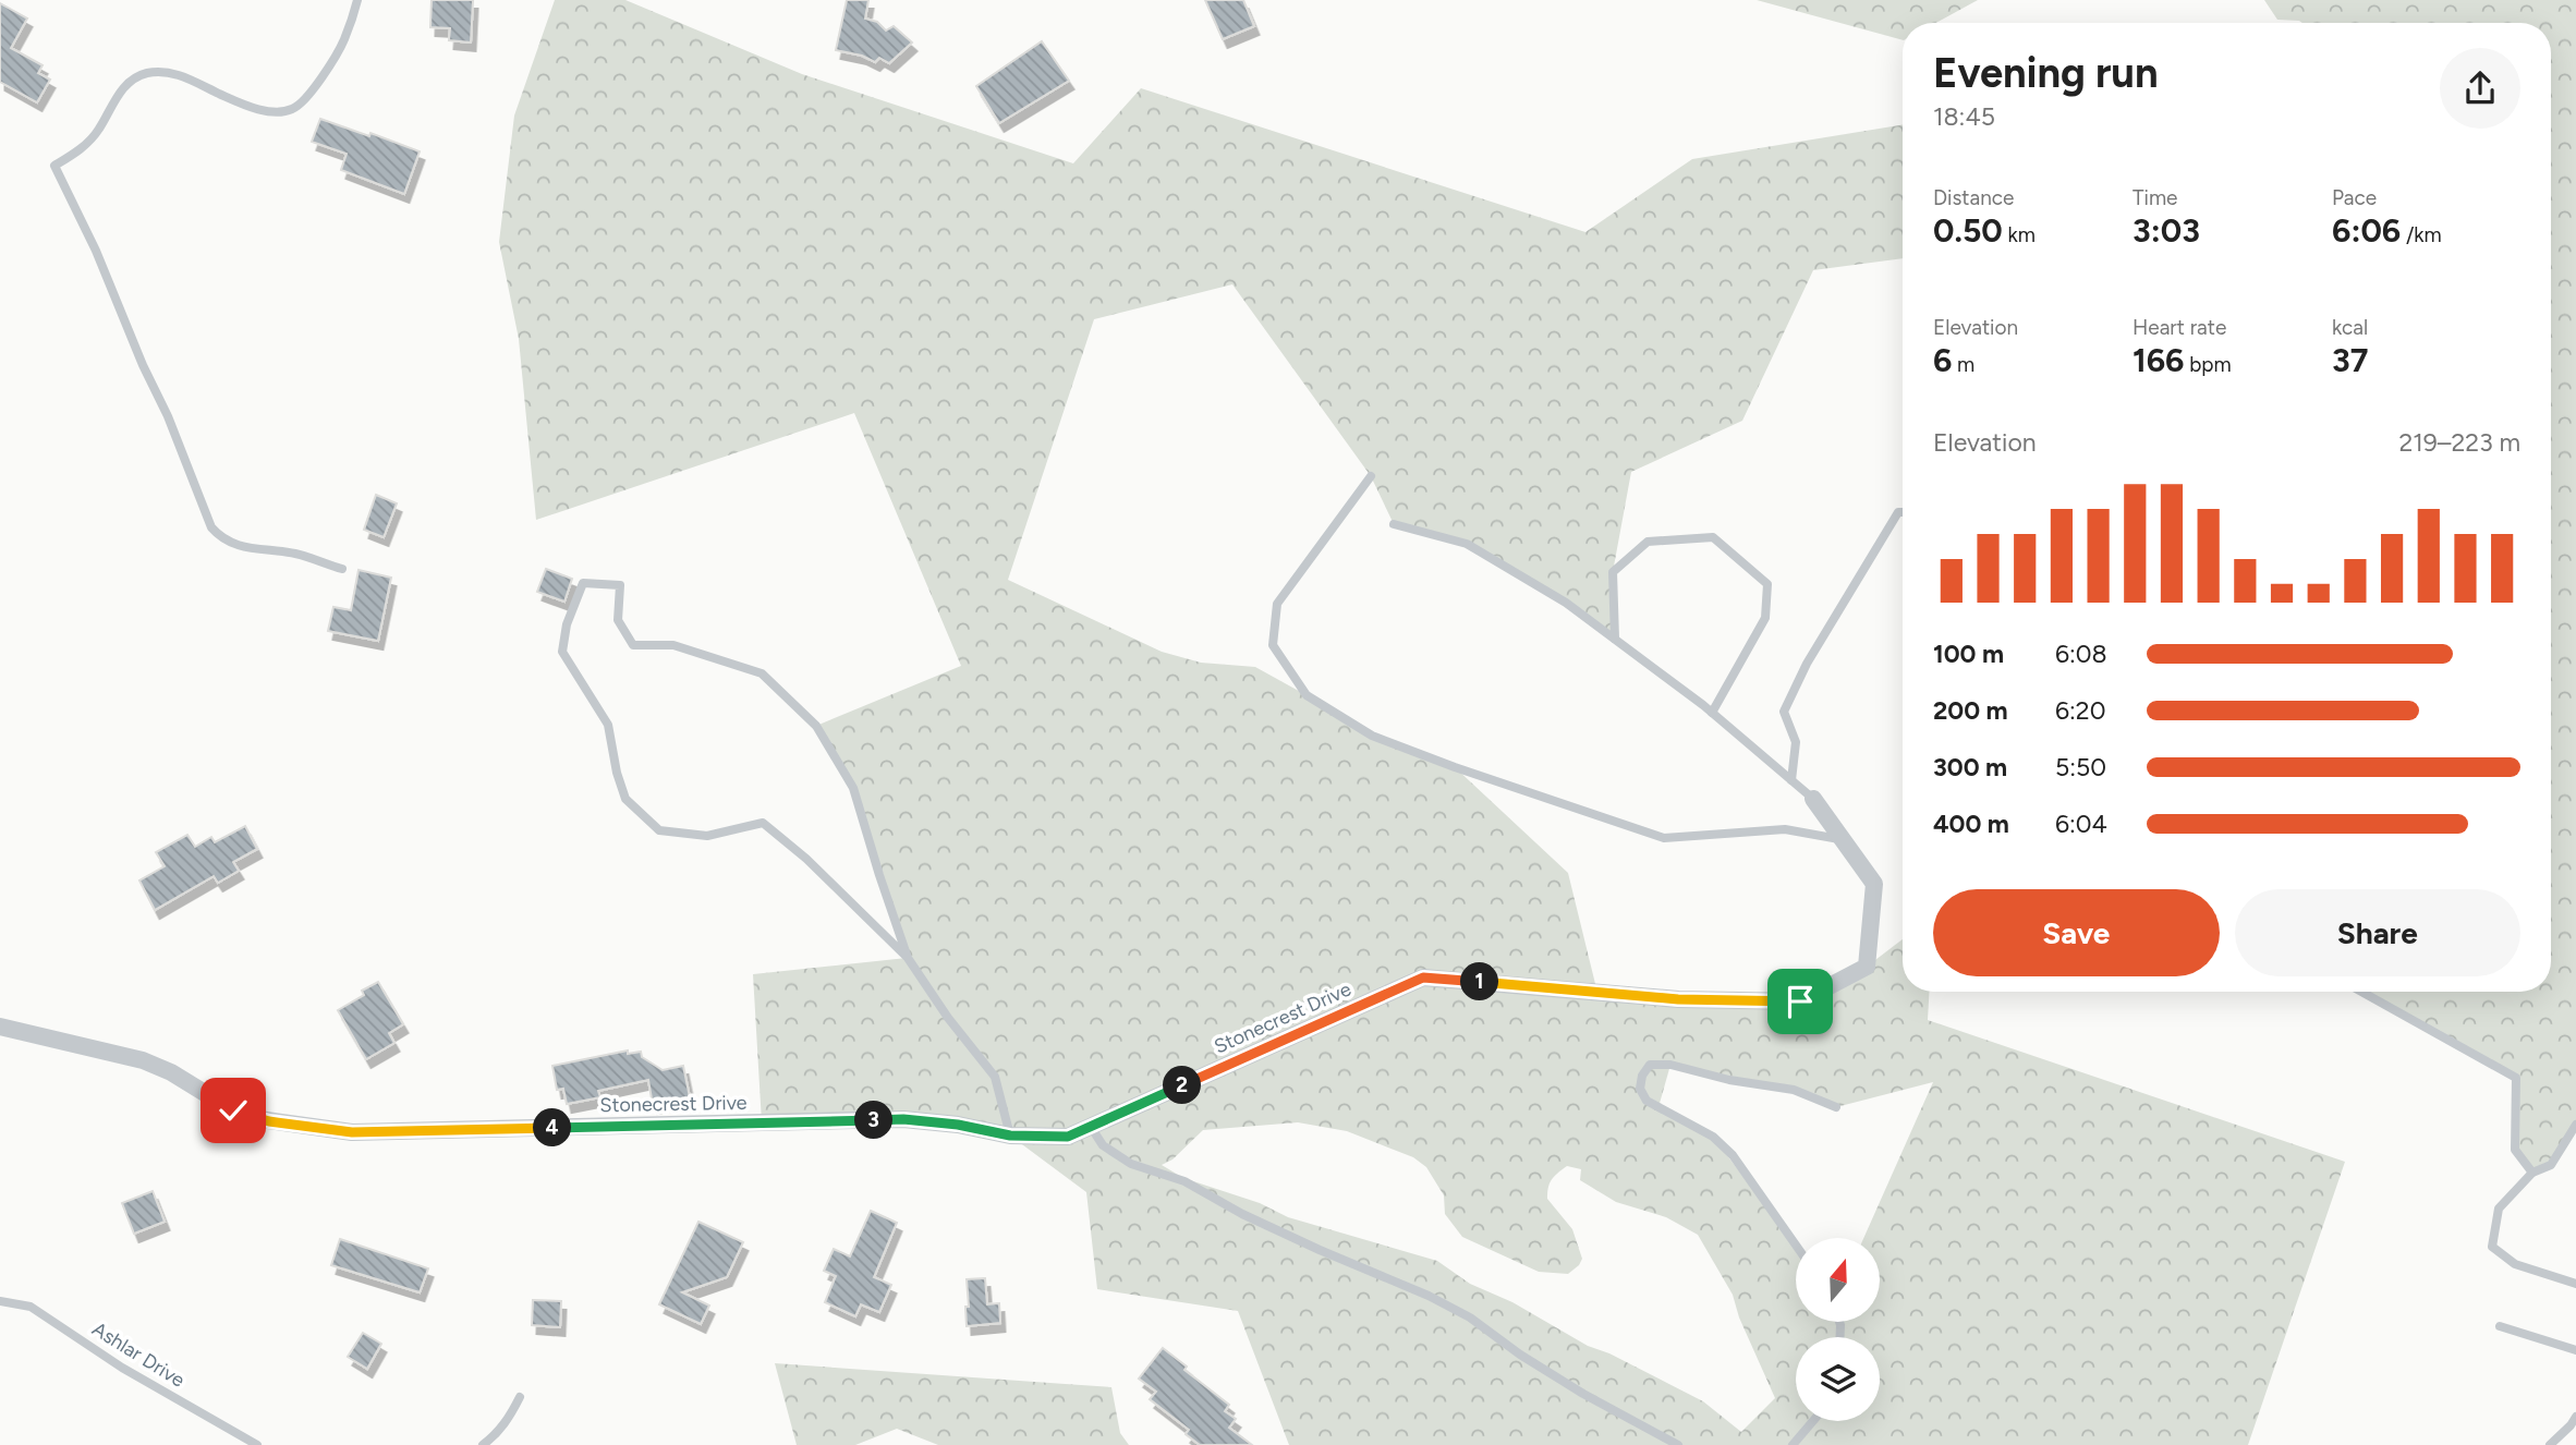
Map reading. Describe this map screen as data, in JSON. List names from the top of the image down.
{
  "streets": {
    "street": ["Stonecrest Drive"],
    "lane": ["Ashlar Drive"]
  },
  "north": "top",
  "page": {
    "heading": ["Evening run", "18:45"],
    "stats": [
      ["Distance", "0.50 km"],
      ["Time", "3:03"],
      ["Pace", "6:06 /km"],
      ["Elevation", "6 m"],
      ["Heart rate", "166 bpm"],
      ["kcal", "37"]
    ],
    "chart": ["Elevation", "219–223 m"],
    "list": [
      {
        "name": "100 m",
        "note": "6:08"
      },
      {
        "name": "200 m",
        "note": "6:20"
      },
      {
        "name": "300 m",
        "note": "5:50"
      },
      {
        "name": "400 m",
        "note": "6:04"
      }
    ],
    "buttons": ["Save", "Share"],
    "pins": [
      "1",
      "2",
      "3",
      "4"
    ]
  }
}
